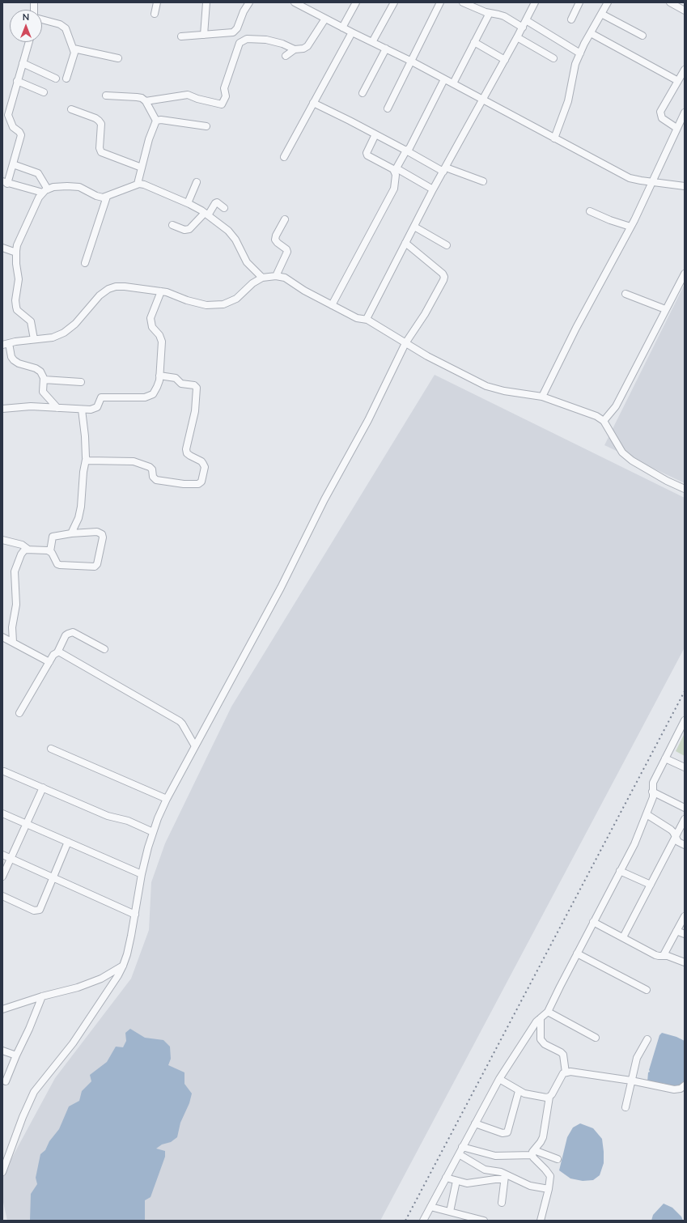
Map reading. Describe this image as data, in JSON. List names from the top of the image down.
{
  "north": "top"
}
